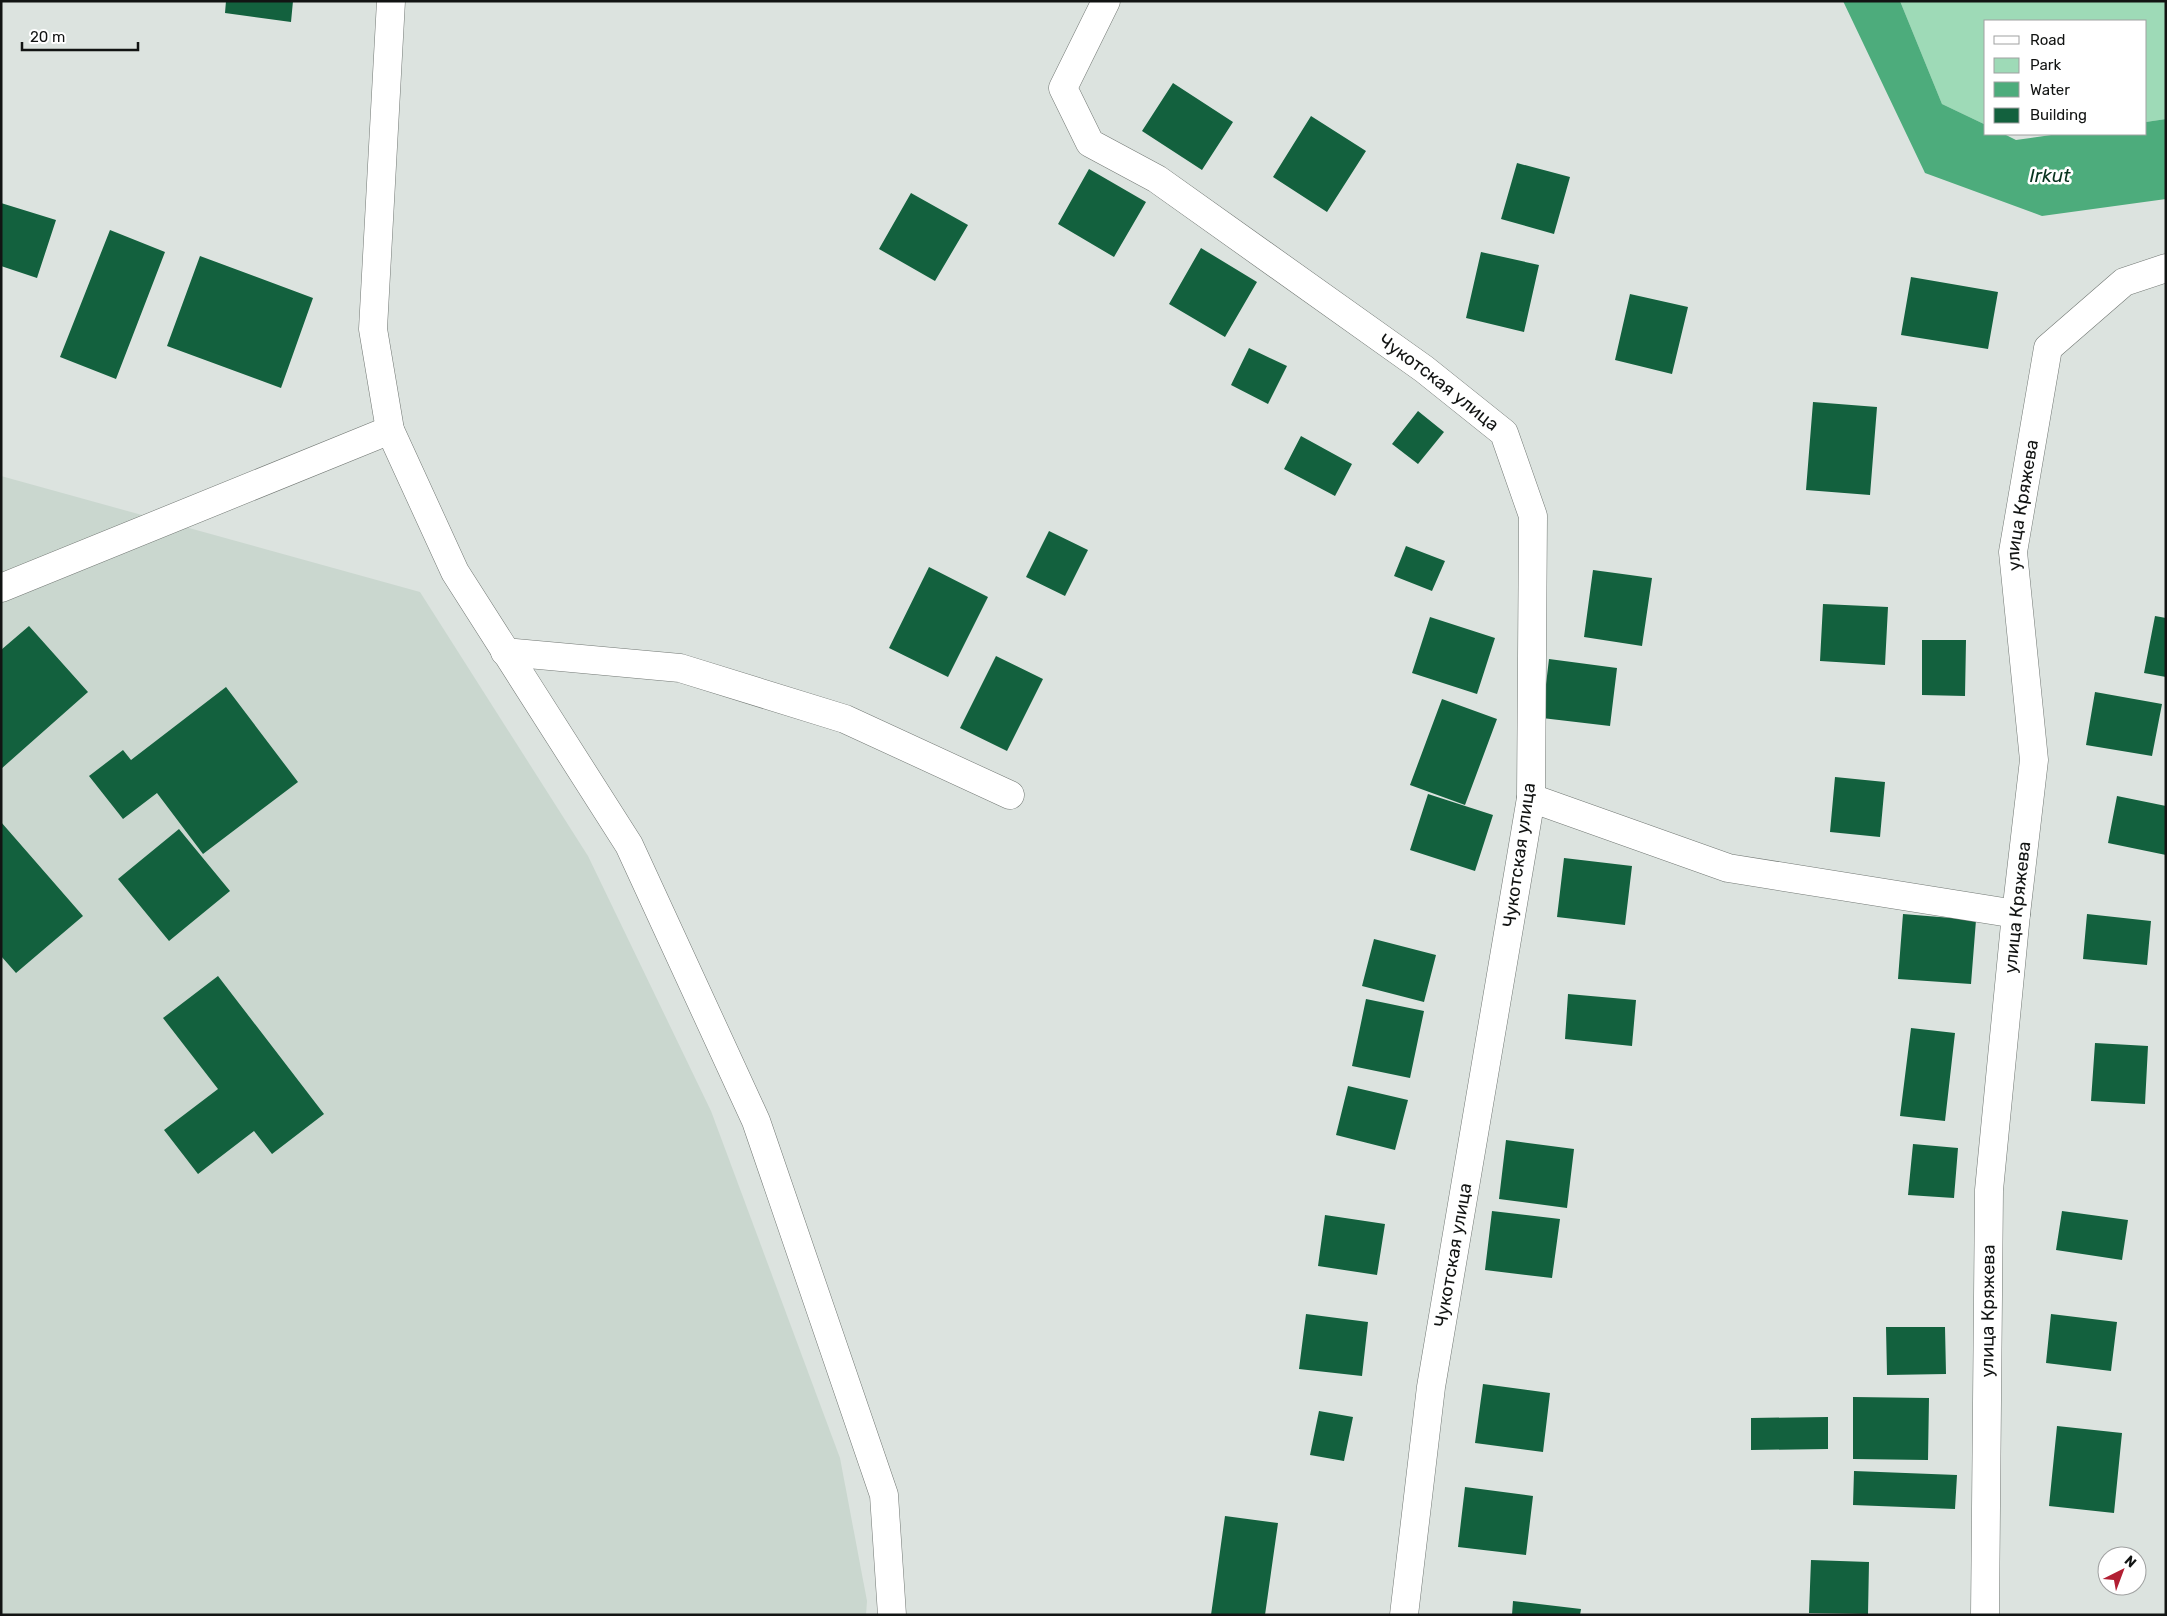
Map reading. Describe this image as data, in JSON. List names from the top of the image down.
{
  "streets": {
    "street": ["Чукотская улица", "улица Кряжева"]
  },
  "water": ["Irkut"],
  "legend": [
    "Road",
    "Park",
    "Water",
    "Building"
  ],
  "scale_bar": "20 m",
  "north": "top right"
}
